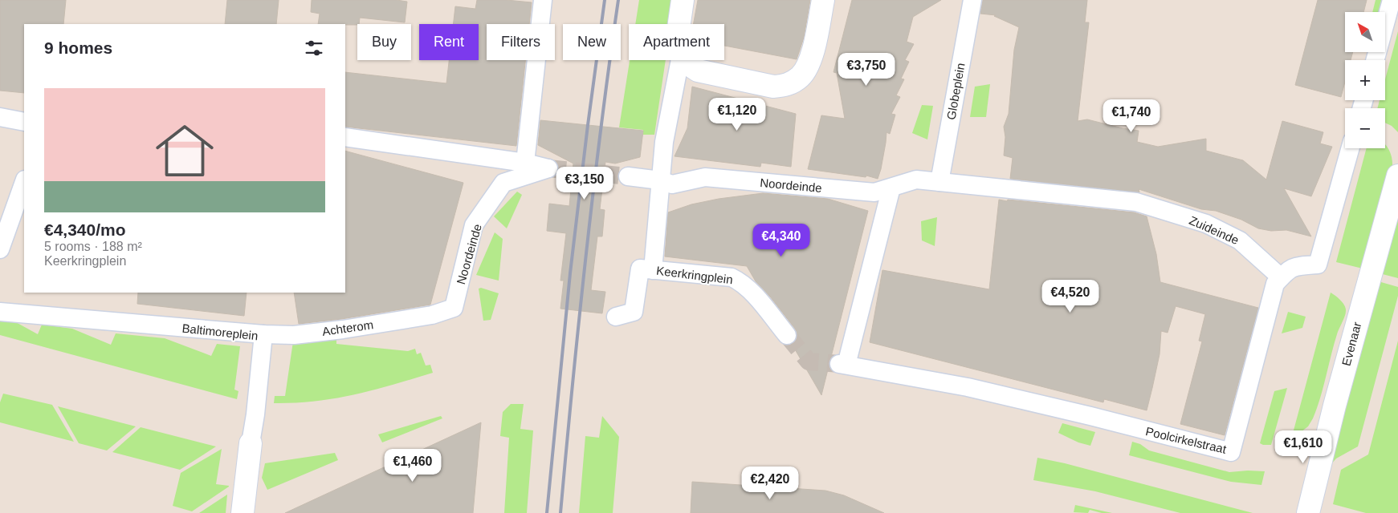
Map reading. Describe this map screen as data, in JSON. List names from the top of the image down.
{
  "streets": {
    "main road": ["Baltimoreplein", "Evenaar"],
    "street": [
      "Globeplein",
      "Noordeinde",
      "Zuideinde",
      "Keerkringplein",
      "Achterom",
      "Poolcirkelstraat"
    ]
  },
  "crossings": [
    ["Globeplein", "Zuideinde"],
    ["Noordeinde", "Achterom"],
    ["Noordeinde", "Poolcirkelstraat"],
    ["Zuideinde", "Poolcirkelstraat"],
    ["Achterom", "Baltimoreplein"]
  ],
  "north": "top left",
  "page": {
    "map_buttons": ["+", "−"],
    "chip": [
      "Buy",
      "Rent",
      "Filters",
      "New",
      "Apartment"
    ],
    "heading": "9 homes",
    "price": [
      "€3,750",
      "€1,120",
      "€1,740",
      "€3,150",
      "€4,340",
      "€4,520",
      "€1,610",
      "€1,460",
      "€2,420"
    ],
    "list": [
      {
        "name": "€4,340/mo",
        "note": "5 rooms · 188 m² · Keerkringplein"
      }
    ]
  }
}
